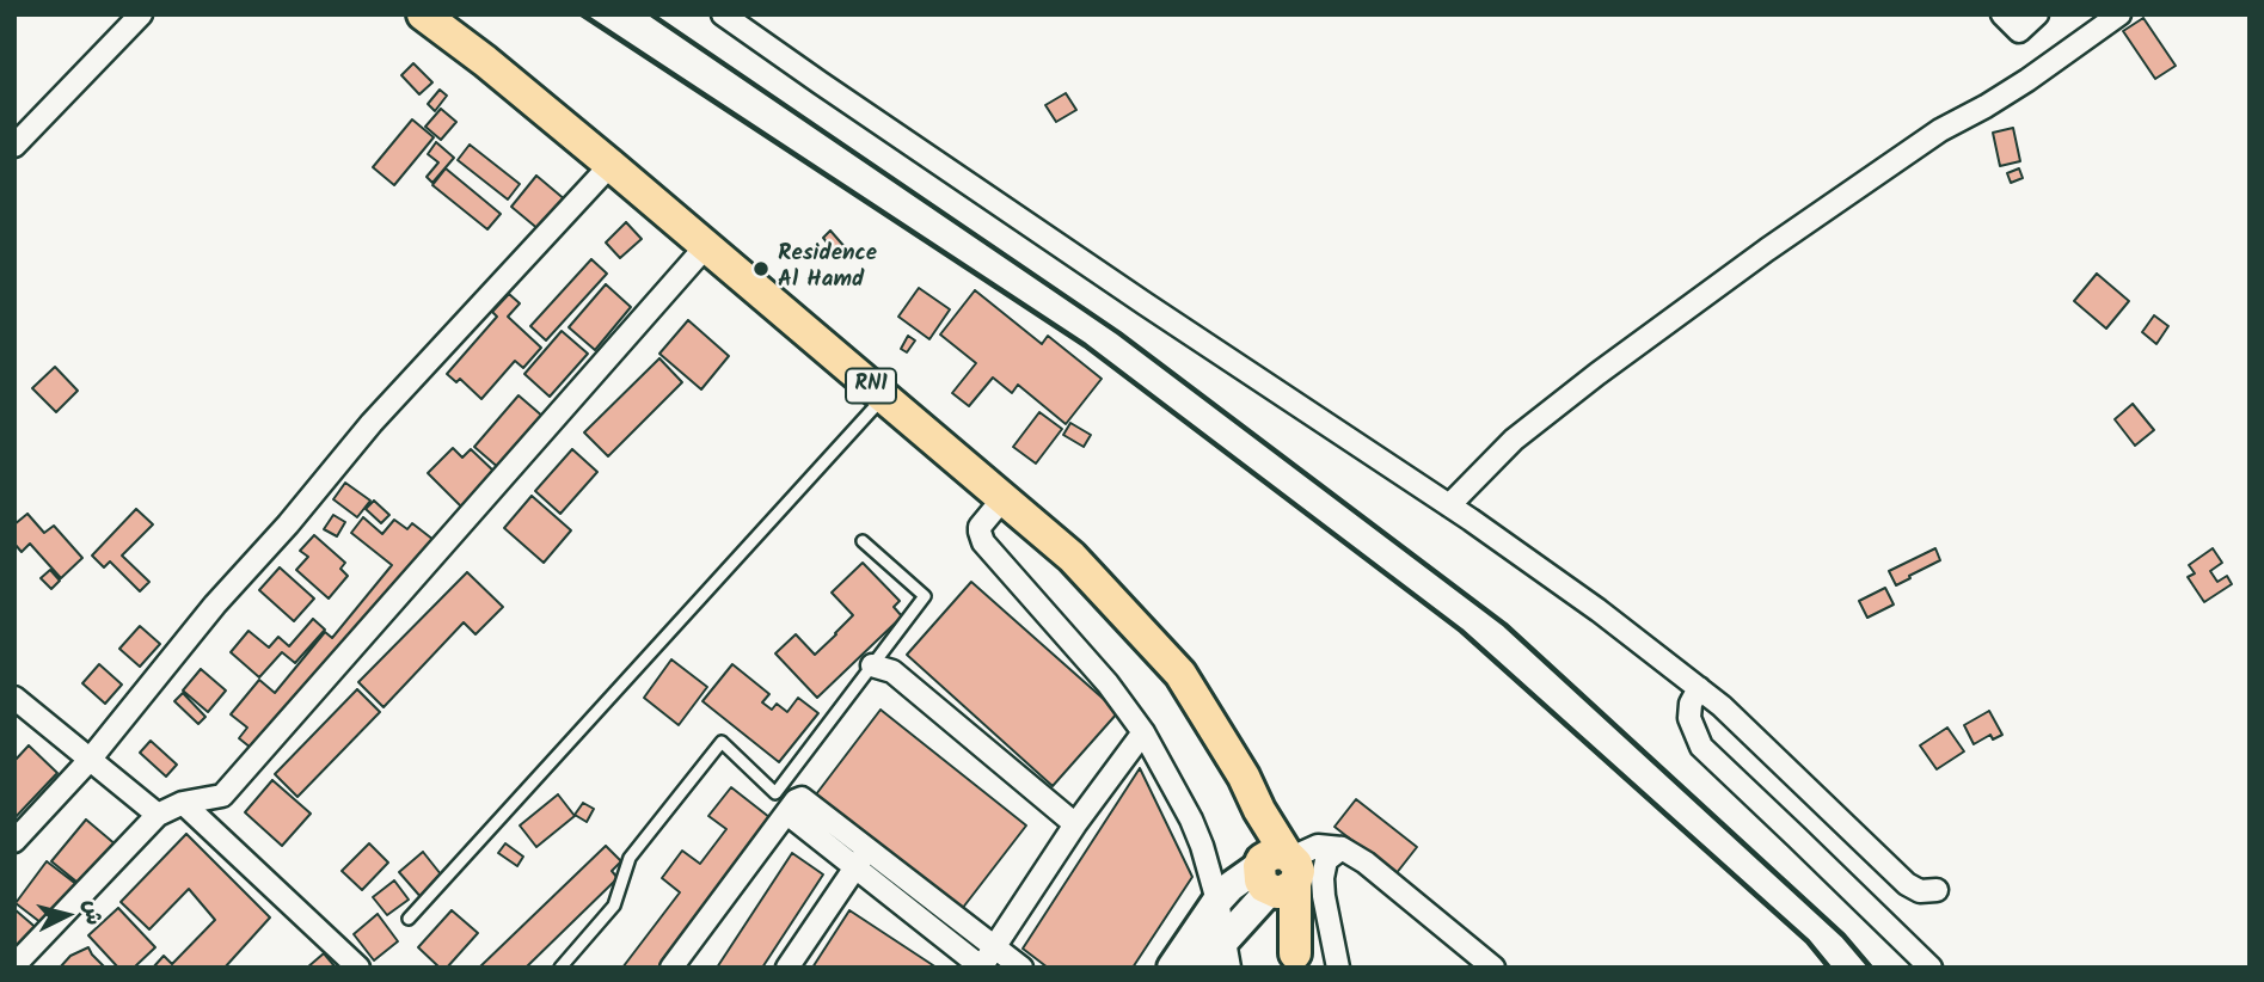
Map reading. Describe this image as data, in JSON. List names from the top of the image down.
{
  "streets": {
    "main road": ["RN1"]
  },
  "places": ["Residence Al Hamd"],
  "north": "right"
}
